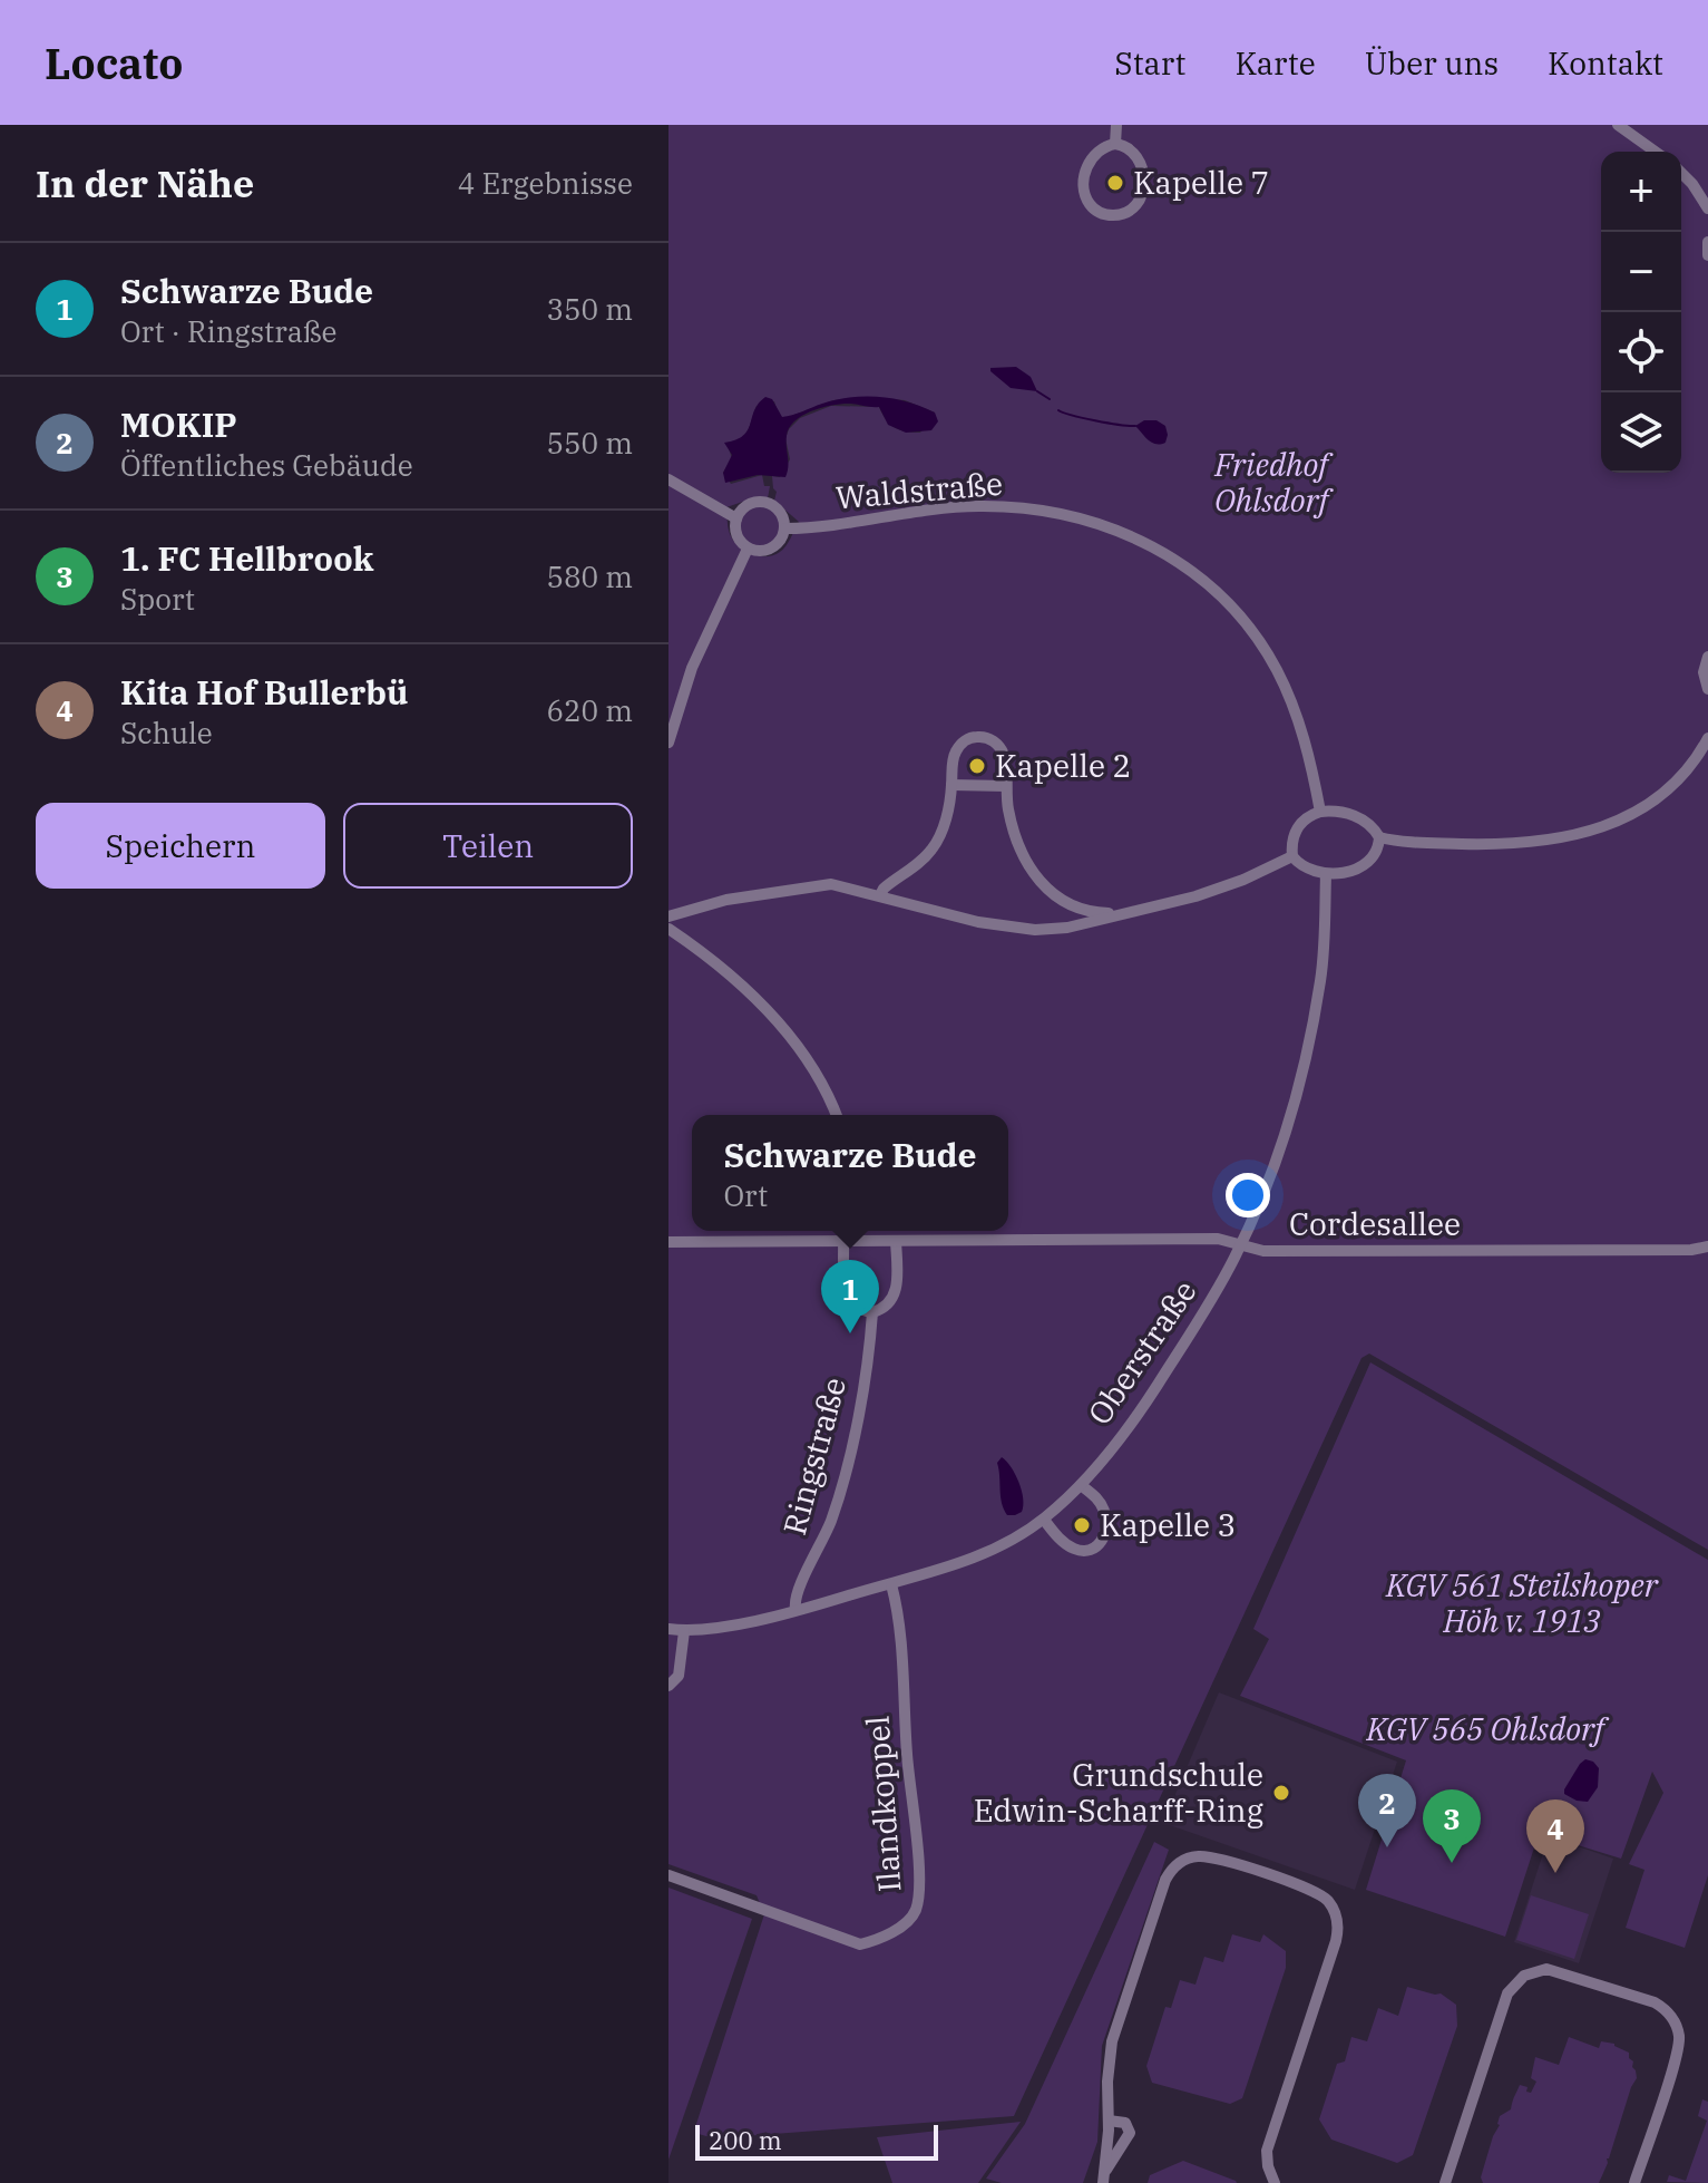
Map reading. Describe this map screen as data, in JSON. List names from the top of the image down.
{
  "streets": {
    "street": [
      "Waldstraße",
      "Cordesallee",
      "Oberstraße",
      "Ringstraße",
      "Ilandkoppel"
    ]
  },
  "crossings": [
    ["Cordesallee", "Oberstraße"],
    ["Cordesallee", "Ringstraße"],
    ["Oberstraße", "Ringstraße"],
    ["Oberstraße", "Ilandkoppel"]
  ],
  "parks": ["Friedhof Ohlsdorf", "KGV 561 Steilshoper Höh v. 1913", "KGV 565 Ohlsdorf"],
  "places": [
    "Kapelle 7",
    "Kapelle 2",
    "Kapelle 3",
    "Grundschule Edwin-Scharff-Ring"
  ],
  "scale_bar": "200 m",
  "page": {
    "header": "Locato",
    "nav": [
      "Start",
      "Karte",
      "Über uns",
      "Kontakt"
    ],
    "heading": ["In der Nähe", "4 Ergebnisse"],
    "map_buttons": ["+", "−"],
    "list": [
      {
        "mark": "1",
        "name": "Schwarze Bude",
        "note": "Ort · Ringstraße",
        "value": "350 m"
      },
      {
        "mark": "2",
        "name": "MOKIP",
        "note": "Öffentliches Gebäude",
        "value": "550 m"
      },
      {
        "mark": "3",
        "name": "1. FC Hellbrook",
        "note": "Sport",
        "value": "580 m"
      },
      {
        "mark": "4",
        "name": "Kita Hof Bullerbü",
        "note": "Schule",
        "value": "620 m"
      }
    ],
    "buttons": ["Speichern", "Teilen"],
    "popup": ["Schwarze Bude", "Ort"],
    "pins": [
      "1",
      "2",
      "3",
      "4"
    ],
    "scale": "200 m"
  }
}
